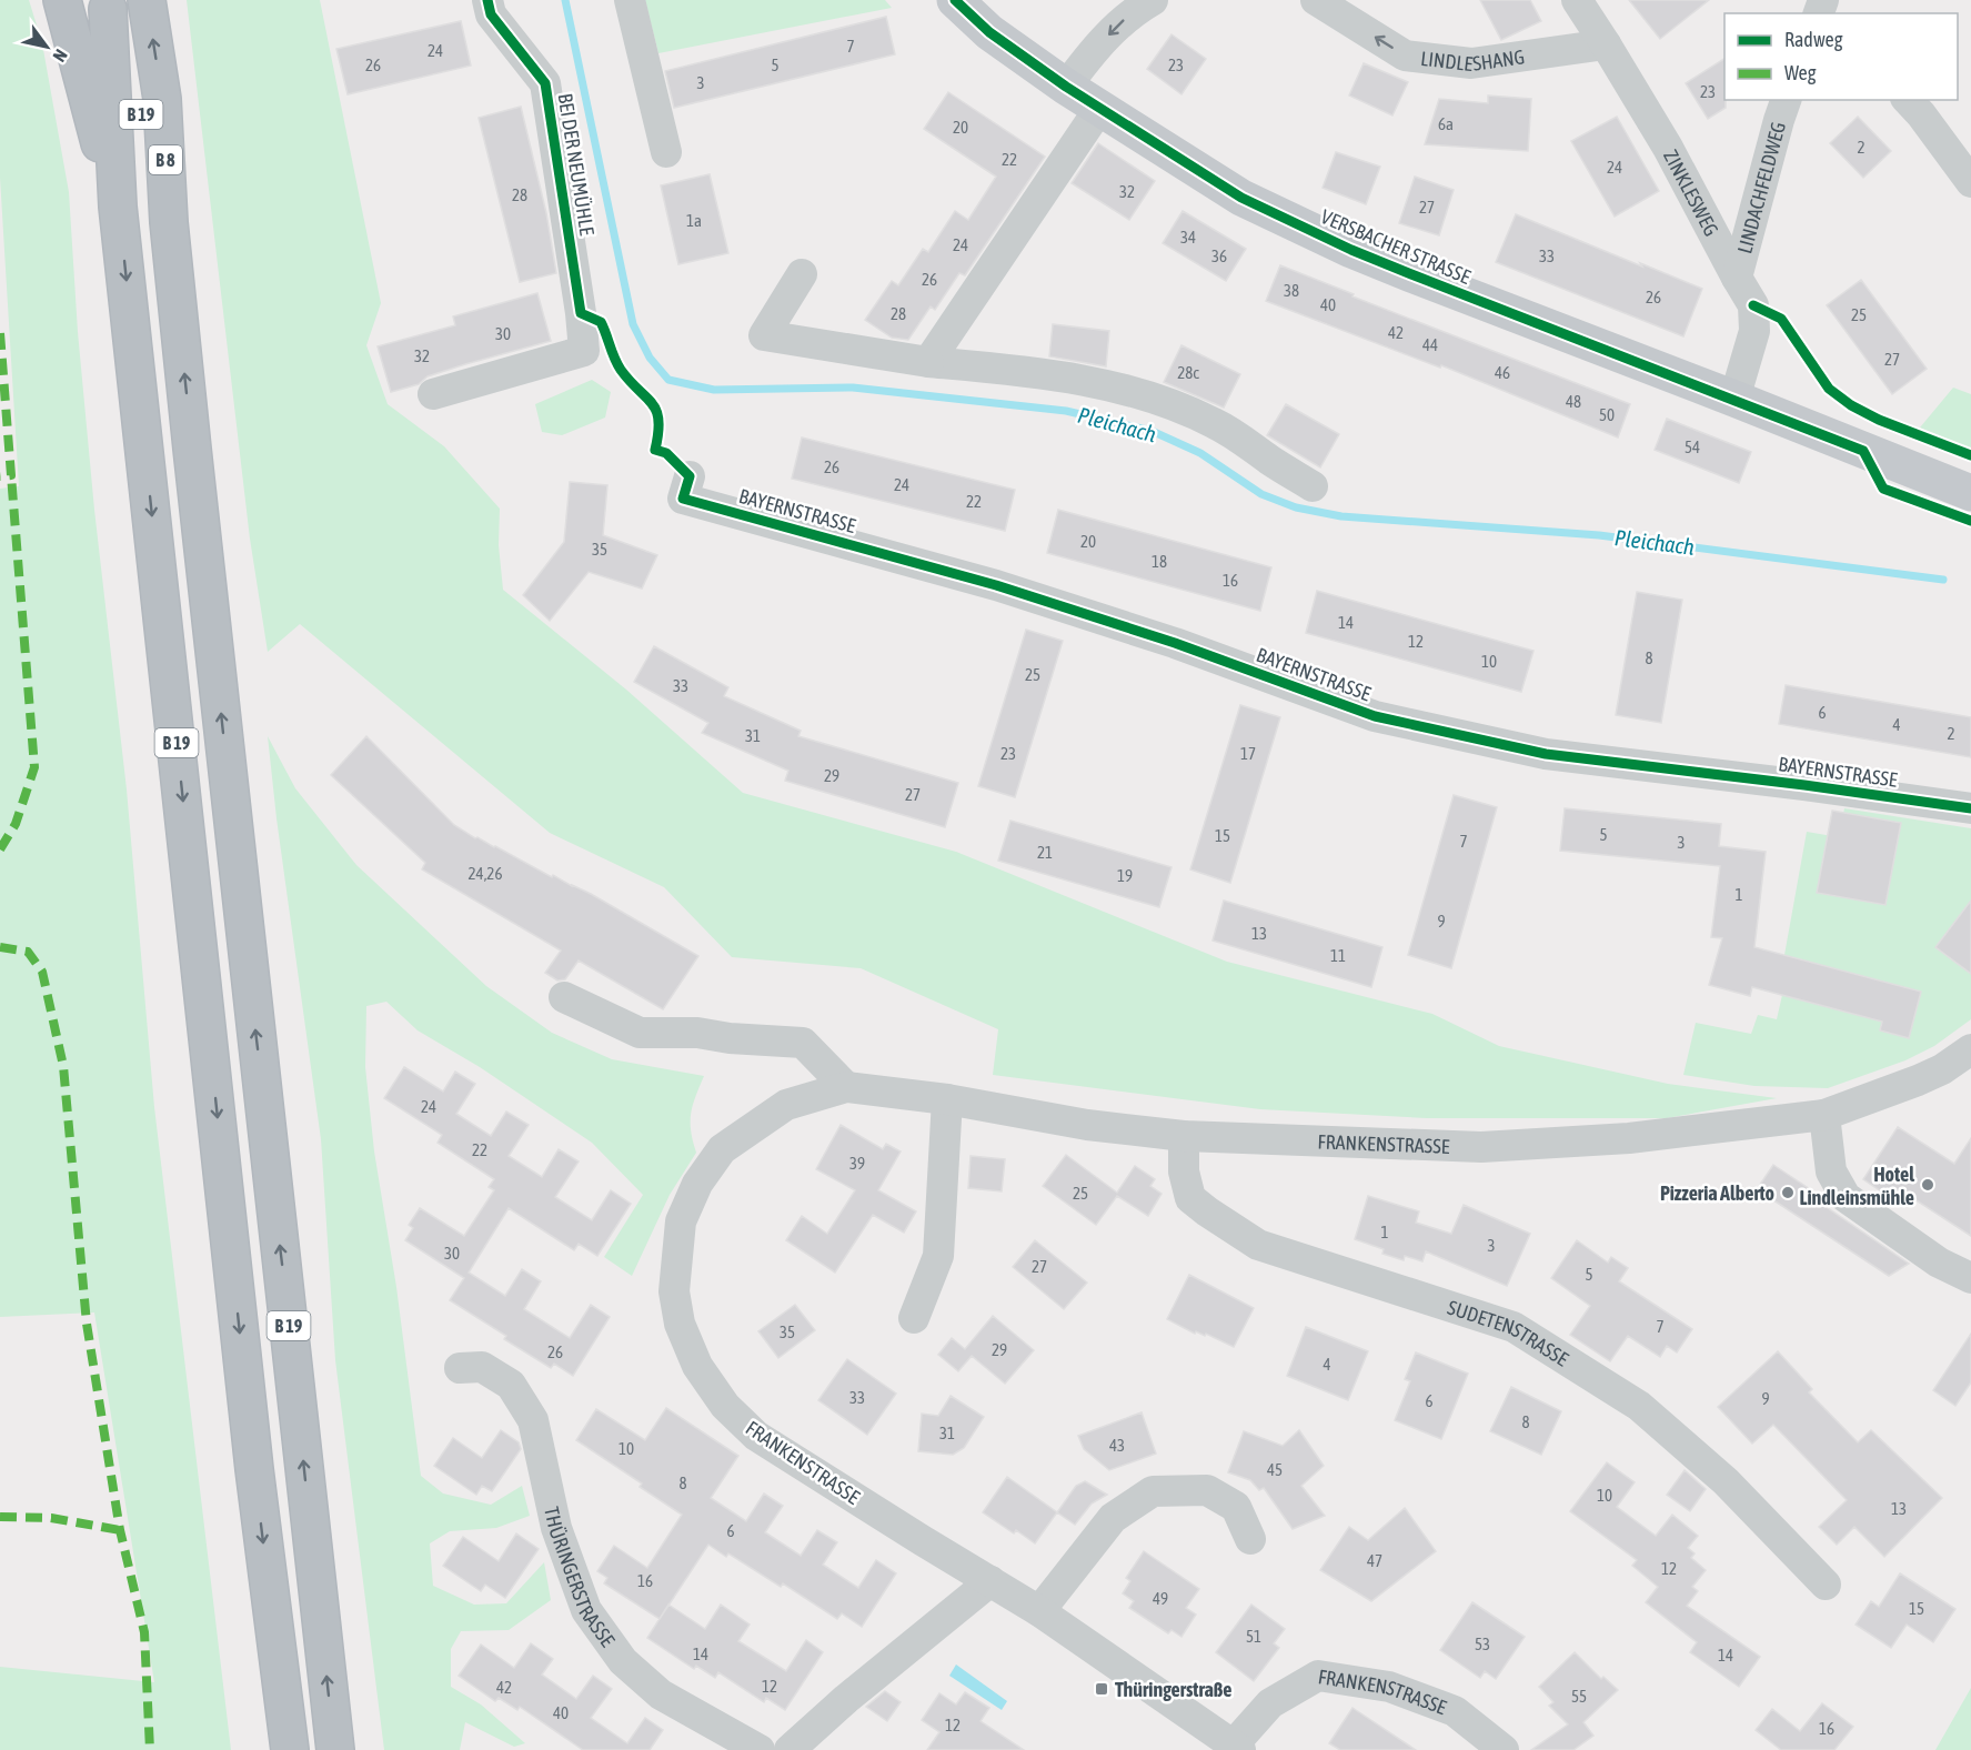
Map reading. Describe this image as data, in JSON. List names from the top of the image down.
{
  "streets": {
    "highway": ["B 19", "B 8"],
    "main road": ["VERSBACHER STRASSE"],
    "street": [
      "LINDLESHANG",
      "BEI DER NEUMÜHLE",
      "LINDACHFELDWEG",
      "ZINKLESWEG",
      "BAYERNSTRASSE",
      "FRANKENSTRASSE",
      "SUDETENSTRASSE",
      "THÜRINGERSTRASSE"
    ]
  },
  "crossings": [
    ["LINDLESHANG", "ZINKLESWEG"],
    ["B 19", "B 8"],
    ["LINDACHFELDWEG", "ZINKLESWEG"],
    ["ZINKLESWEG", "VERSBACHER STRASSE"],
    ["FRANKENSTRASSE", "SUDETENSTRASSE"]
  ],
  "one_way": ["LINDLESHANG"],
  "water": ["Pleichach"],
  "places": {
    "other": ["Hotel Lindleinsmühle", "Pizzeria Alberto"],
    "transit": ["Thüringerstraße"]
  },
  "house_numbers": [
    "7",
    "24",
    "26",
    "5",
    "23",
    "3",
    "23",
    "6a",
    "20",
    "2",
    "22",
    "24",
    "32",
    "28",
    "27",
    "1a",
    "34",
    "24",
    "36",
    "33",
    "26",
    "38",
    "26",
    "40",
    "28",
    "25",
    "42",
    "30",
    "44",
    "32",
    "27",
    "28c",
    "46",
    "48",
    "50",
    "54",
    "26",
    "24",
    "22",
    "20",
    "35",
    "18",
    "16",
    "14",
    "12",
    "8",
    "10",
    "25",
    "33",
    "6",
    "4",
    "2",
    "31",
    "23",
    "17",
    "29",
    "27",
    "5",
    "15",
    "7",
    "3",
    "21",
    "24,26",
    "19",
    "1",
    "9",
    "13",
    "11",
    "24",
    "22",
    "39",
    "25",
    "1",
    "3",
    "30",
    "27",
    "5",
    "7",
    "35",
    "29",
    "26",
    "4",
    "33",
    "9",
    "6",
    "8",
    "31",
    "43",
    "10",
    "45",
    "8",
    "10",
    "13",
    "6",
    "47",
    "12",
    "16",
    "49",
    "15",
    "51",
    "53",
    "14",
    "14",
    "12",
    "42",
    "55",
    "40",
    "12",
    "16"
  ],
  "legend": ["Radweg", "Weg"],
  "north": "bottom right"
}
